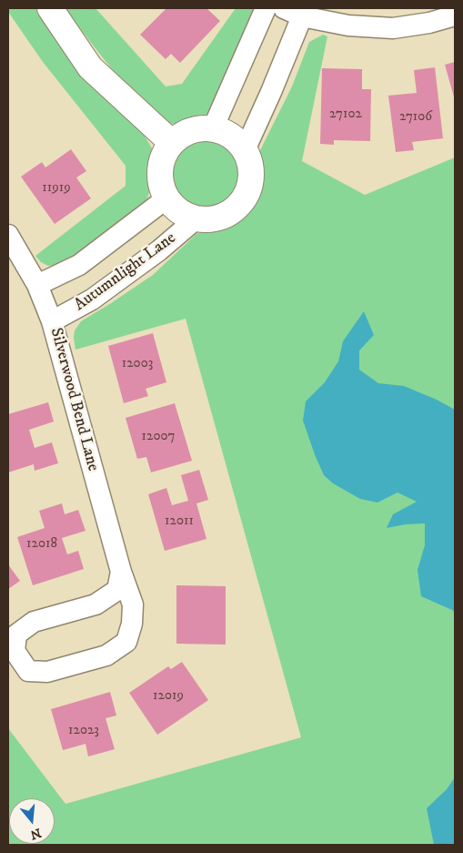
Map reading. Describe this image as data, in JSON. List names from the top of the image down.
{
  "streets": {
    "street": ["Autumnlight Lane", "Silverwood Bend Lane"]
  },
  "crossings": [
    ["Autumnlight Lane", "Silverwood Bend Lane"]
  ],
  "house_numbers": [
    "27102",
    "27106",
    "11919",
    "12003",
    "12007",
    "12011",
    "12018",
    "12019",
    "12023"
  ],
  "north": "bottom"
}
